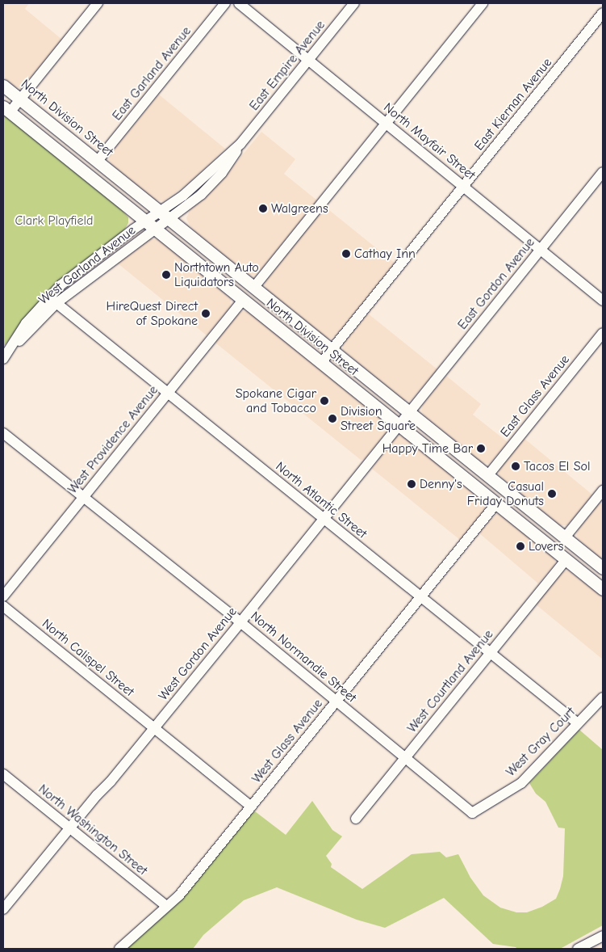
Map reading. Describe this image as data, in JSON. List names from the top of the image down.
{
  "streets": {
    "main road": ["North Division Street"],
    "street": [
      "East Empire Avenue",
      "East Garland Avenue",
      "East Kiernan Avenue",
      "North Mayfair Street",
      "West Garland Avenue",
      "East Gordon Avenue",
      "East Glass Avenue",
      "West Providence Avenue",
      "North Atlantic Street",
      "West Gordon Avenue",
      "North Normandie Street",
      "North Calispel Street",
      "West Courtland Avenue",
      "West Glass Avenue",
      "West Gray Court",
      "North Washington Street"
    ]
  },
  "crossings": [
    ["East Empire Avenue", "North Division Street"],
    ["East Empire Avenue", "North Mayfair Street"],
    ["East Empire Avenue", "West Garland Avenue"],
    ["East Garland Avenue", "North Division Street"],
    ["East Kiernan Avenue", "North Division Street"],
    ["East Kiernan Avenue", "North Mayfair Street"],
    ["North Division Street", "West Garland Avenue"],
    ["North Division Street", "East Gordon Avenue"],
    ["North Division Street", "East Glass Avenue"],
    ["North Division Street", "West Providence Avenue"],
    ["North Division Street", "West Gordon Avenue"],
    ["North Division Street", "West Courtland Avenue"],
    ["North Division Street", "West Glass Avenue"],
    ["North Mayfair Street", "East Gordon Avenue"],
    ["West Garland Avenue", "North Atlantic Street"],
    ["East Gordon Avenue", "West Gordon Avenue"],
    ["West Providence Avenue", "North Atlantic Street"],
    ["West Providence Avenue", "North Normandie Street"],
    ["North Atlantic Street", "West Gordon Avenue"],
    ["North Atlantic Street", "West Courtland Avenue"],
    ["North Atlantic Street", "West Glass Avenue"],
    ["North Atlantic Street", "West Gray Court"],
    ["West Gordon Avenue", "North Normandie Street"],
    ["West Gordon Avenue", "North Calispel Street"],
    ["West Gordon Avenue", "North Washington Street"],
    ["North Normandie Street", "West Courtland Avenue"],
    ["North Normandie Street", "West Glass Avenue"],
    ["North Normandie Street", "West Gray Court"],
    ["North Calispel Street", "West Glass Avenue"],
    ["West Glass Avenue", "North Washington Street"]
  ],
  "parks": ["Clark Playfield"],
  "places": [
    "Walgreens",
    "Cathay Inn",
    "Northtown Auto Liquidators",
    "HireQuest Direct of Spokane",
    "Spokane Cigar and Tobacco",
    "Division Street Square",
    "Happy Time Bar",
    "Tacos El Sol",
    "Denny's",
    "Casual Friday Donuts",
    "Lovers"
  ]
}
